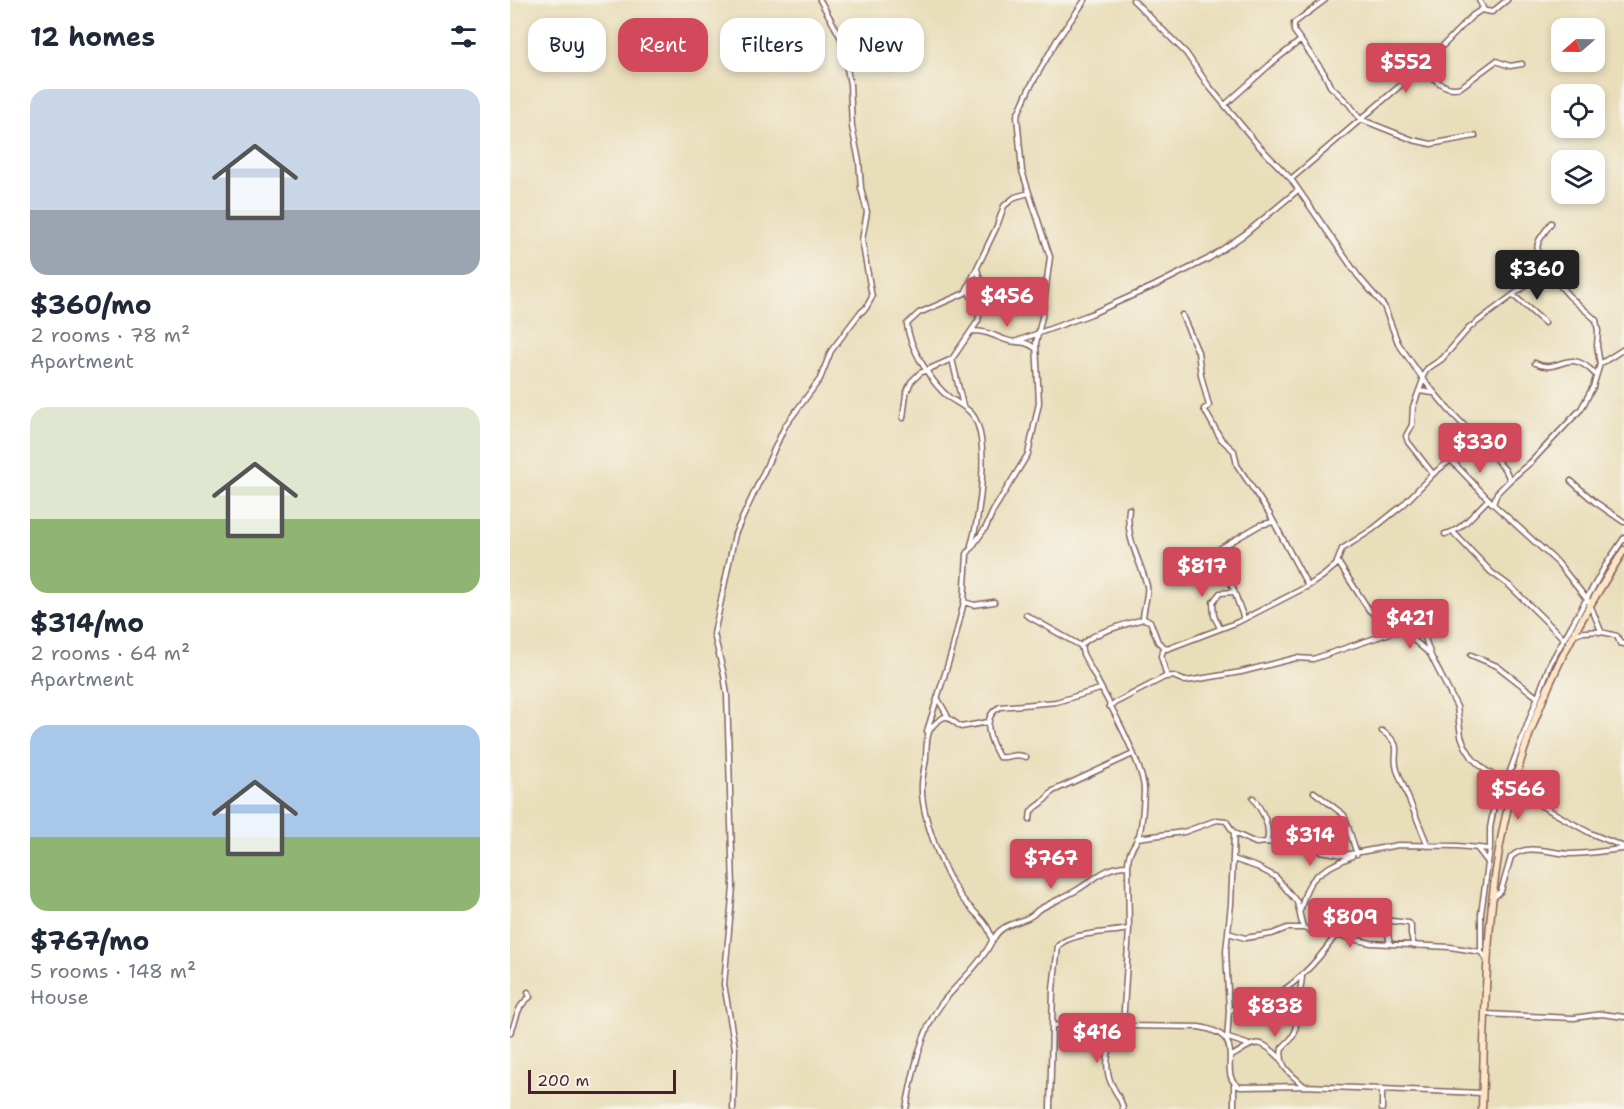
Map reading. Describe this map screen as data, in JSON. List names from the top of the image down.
{
  "scale_bar": "200 m",
  "north": "left",
  "page": {
    "heading": "12 homes",
    "chip": [
      "Buy",
      "Rent",
      "Filters",
      "New"
    ],
    "price": [
      "$552",
      "$360",
      "$456",
      "$330",
      "$817",
      "$421",
      "$566",
      "$314",
      "$767",
      "$809",
      "$838",
      "$416"
    ],
    "list": [
      {
        "name": "$360/mo",
        "note": "2 rooms · 78 m² · Apartment"
      },
      {
        "name": "$314/mo",
        "note": "2 rooms · 64 m² · Apartment"
      },
      {
        "name": "$767/mo",
        "note": "5 rooms · 148 m² · House"
      }
    ],
    "scale": "200 m"
  }
}
